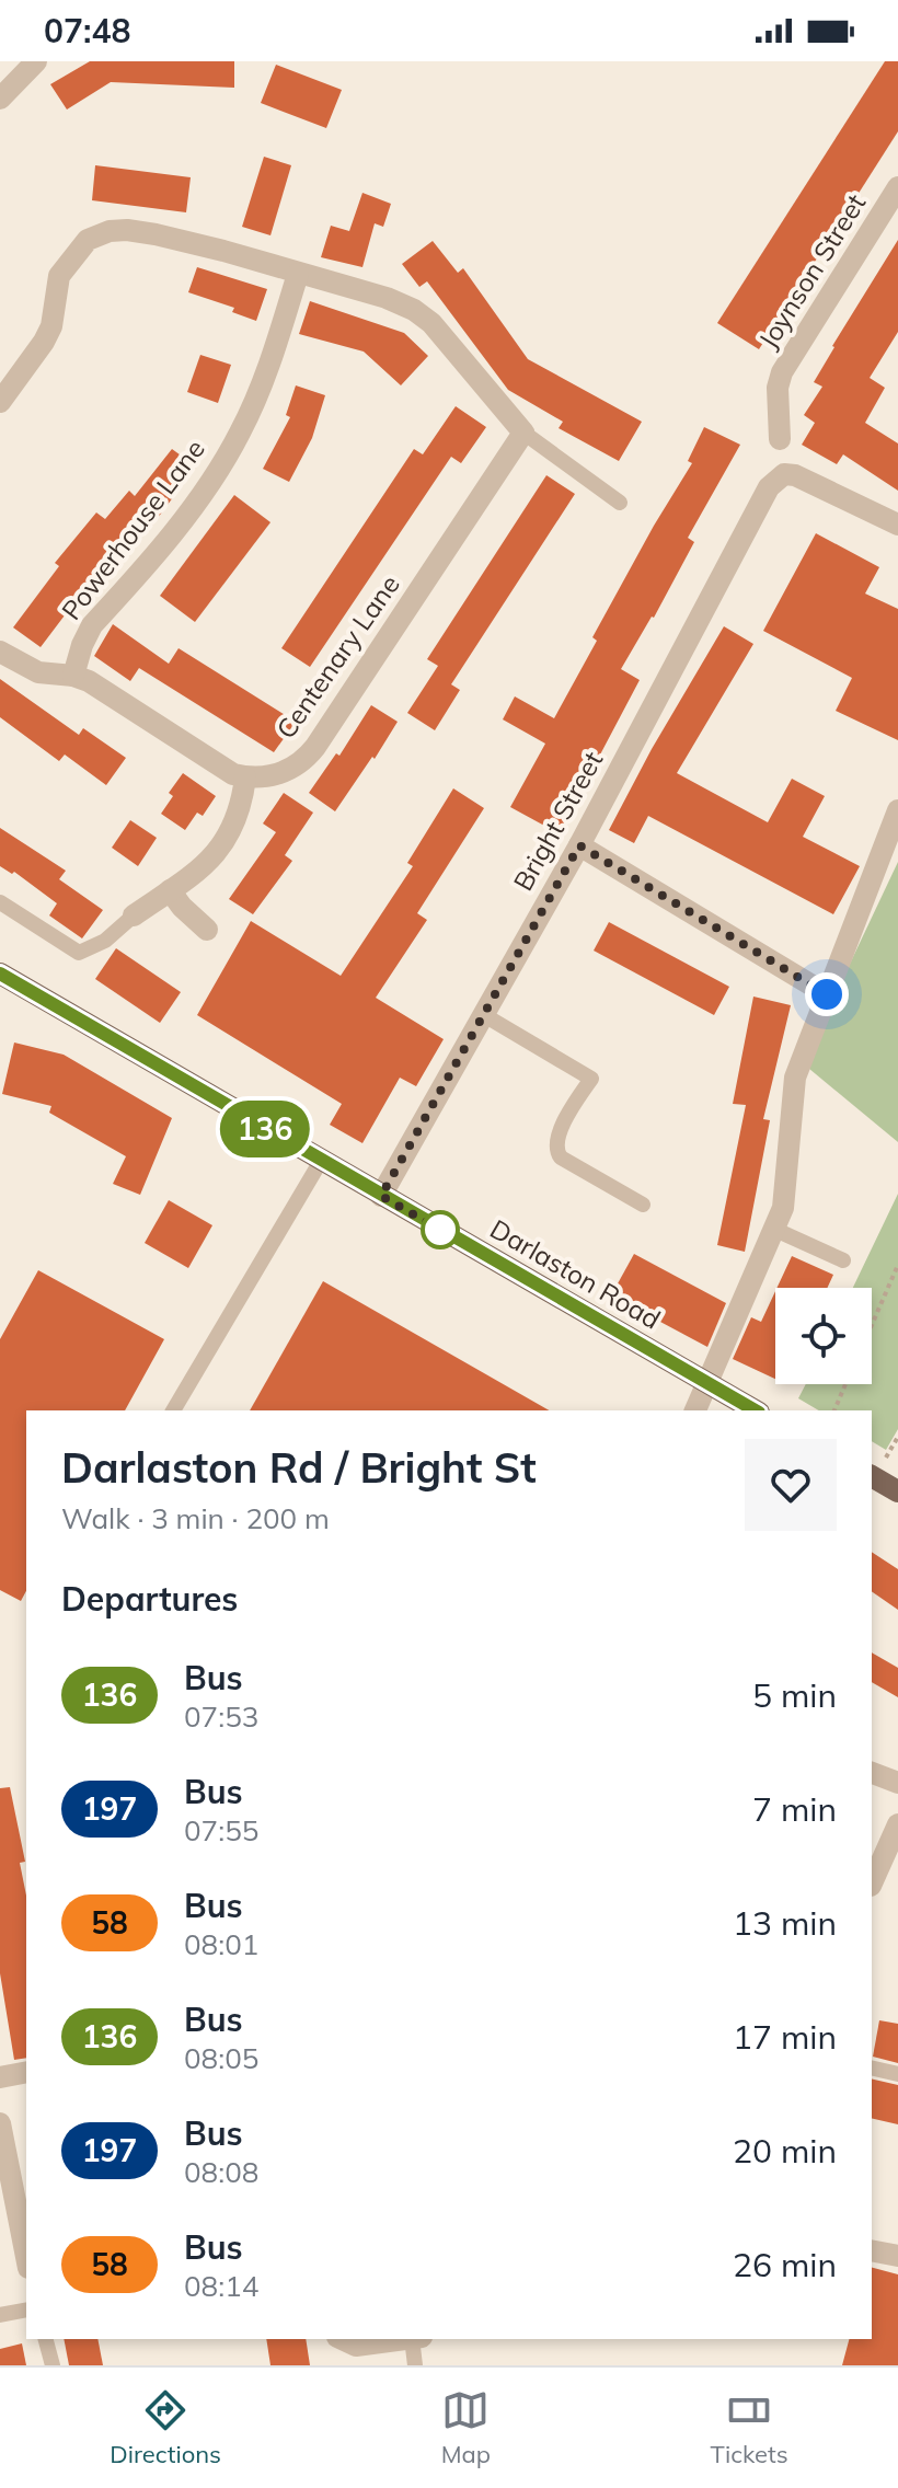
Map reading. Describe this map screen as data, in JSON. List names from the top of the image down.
{
  "streets": {
    "main road": ["Darlaston Road"],
    "street": [
      "Joynson Street",
      "Powerhouse Lane",
      "Centenary Lane",
      "Bright Street"
    ]
  },
  "crossings": [
    ["Bright Street", "Darlaston Road"]
  ],
  "lines": ["bus line 136"],
  "page": {
    "status": "07:48",
    "on_map": "136",
    "heading": [
      ["Darlaston Rd / Bright St", "Walk · 3 min · 200 m"],
      "Departures"
    ],
    "list": [
      {
        "mark": "136",
        "name": "Bus",
        "note": "07:53",
        "value": "5 min"
      },
      {
        "mark": "197",
        "name": "Bus",
        "note": "07:55",
        "value": "7 min"
      },
      {
        "mark": "58",
        "name": "Bus",
        "note": "08:01",
        "value": "13 min"
      },
      {
        "mark": "136",
        "name": "Bus",
        "note": "08:05",
        "value": "17 min"
      },
      {
        "mark": "197",
        "name": "Bus",
        "note": "08:08",
        "value": "20 min"
      },
      {
        "mark": "58",
        "name": "Bus",
        "note": "08:14",
        "value": "26 min"
      }
    ],
    "tabs": ["Directions", "Map", "Tickets"]
  }
}
